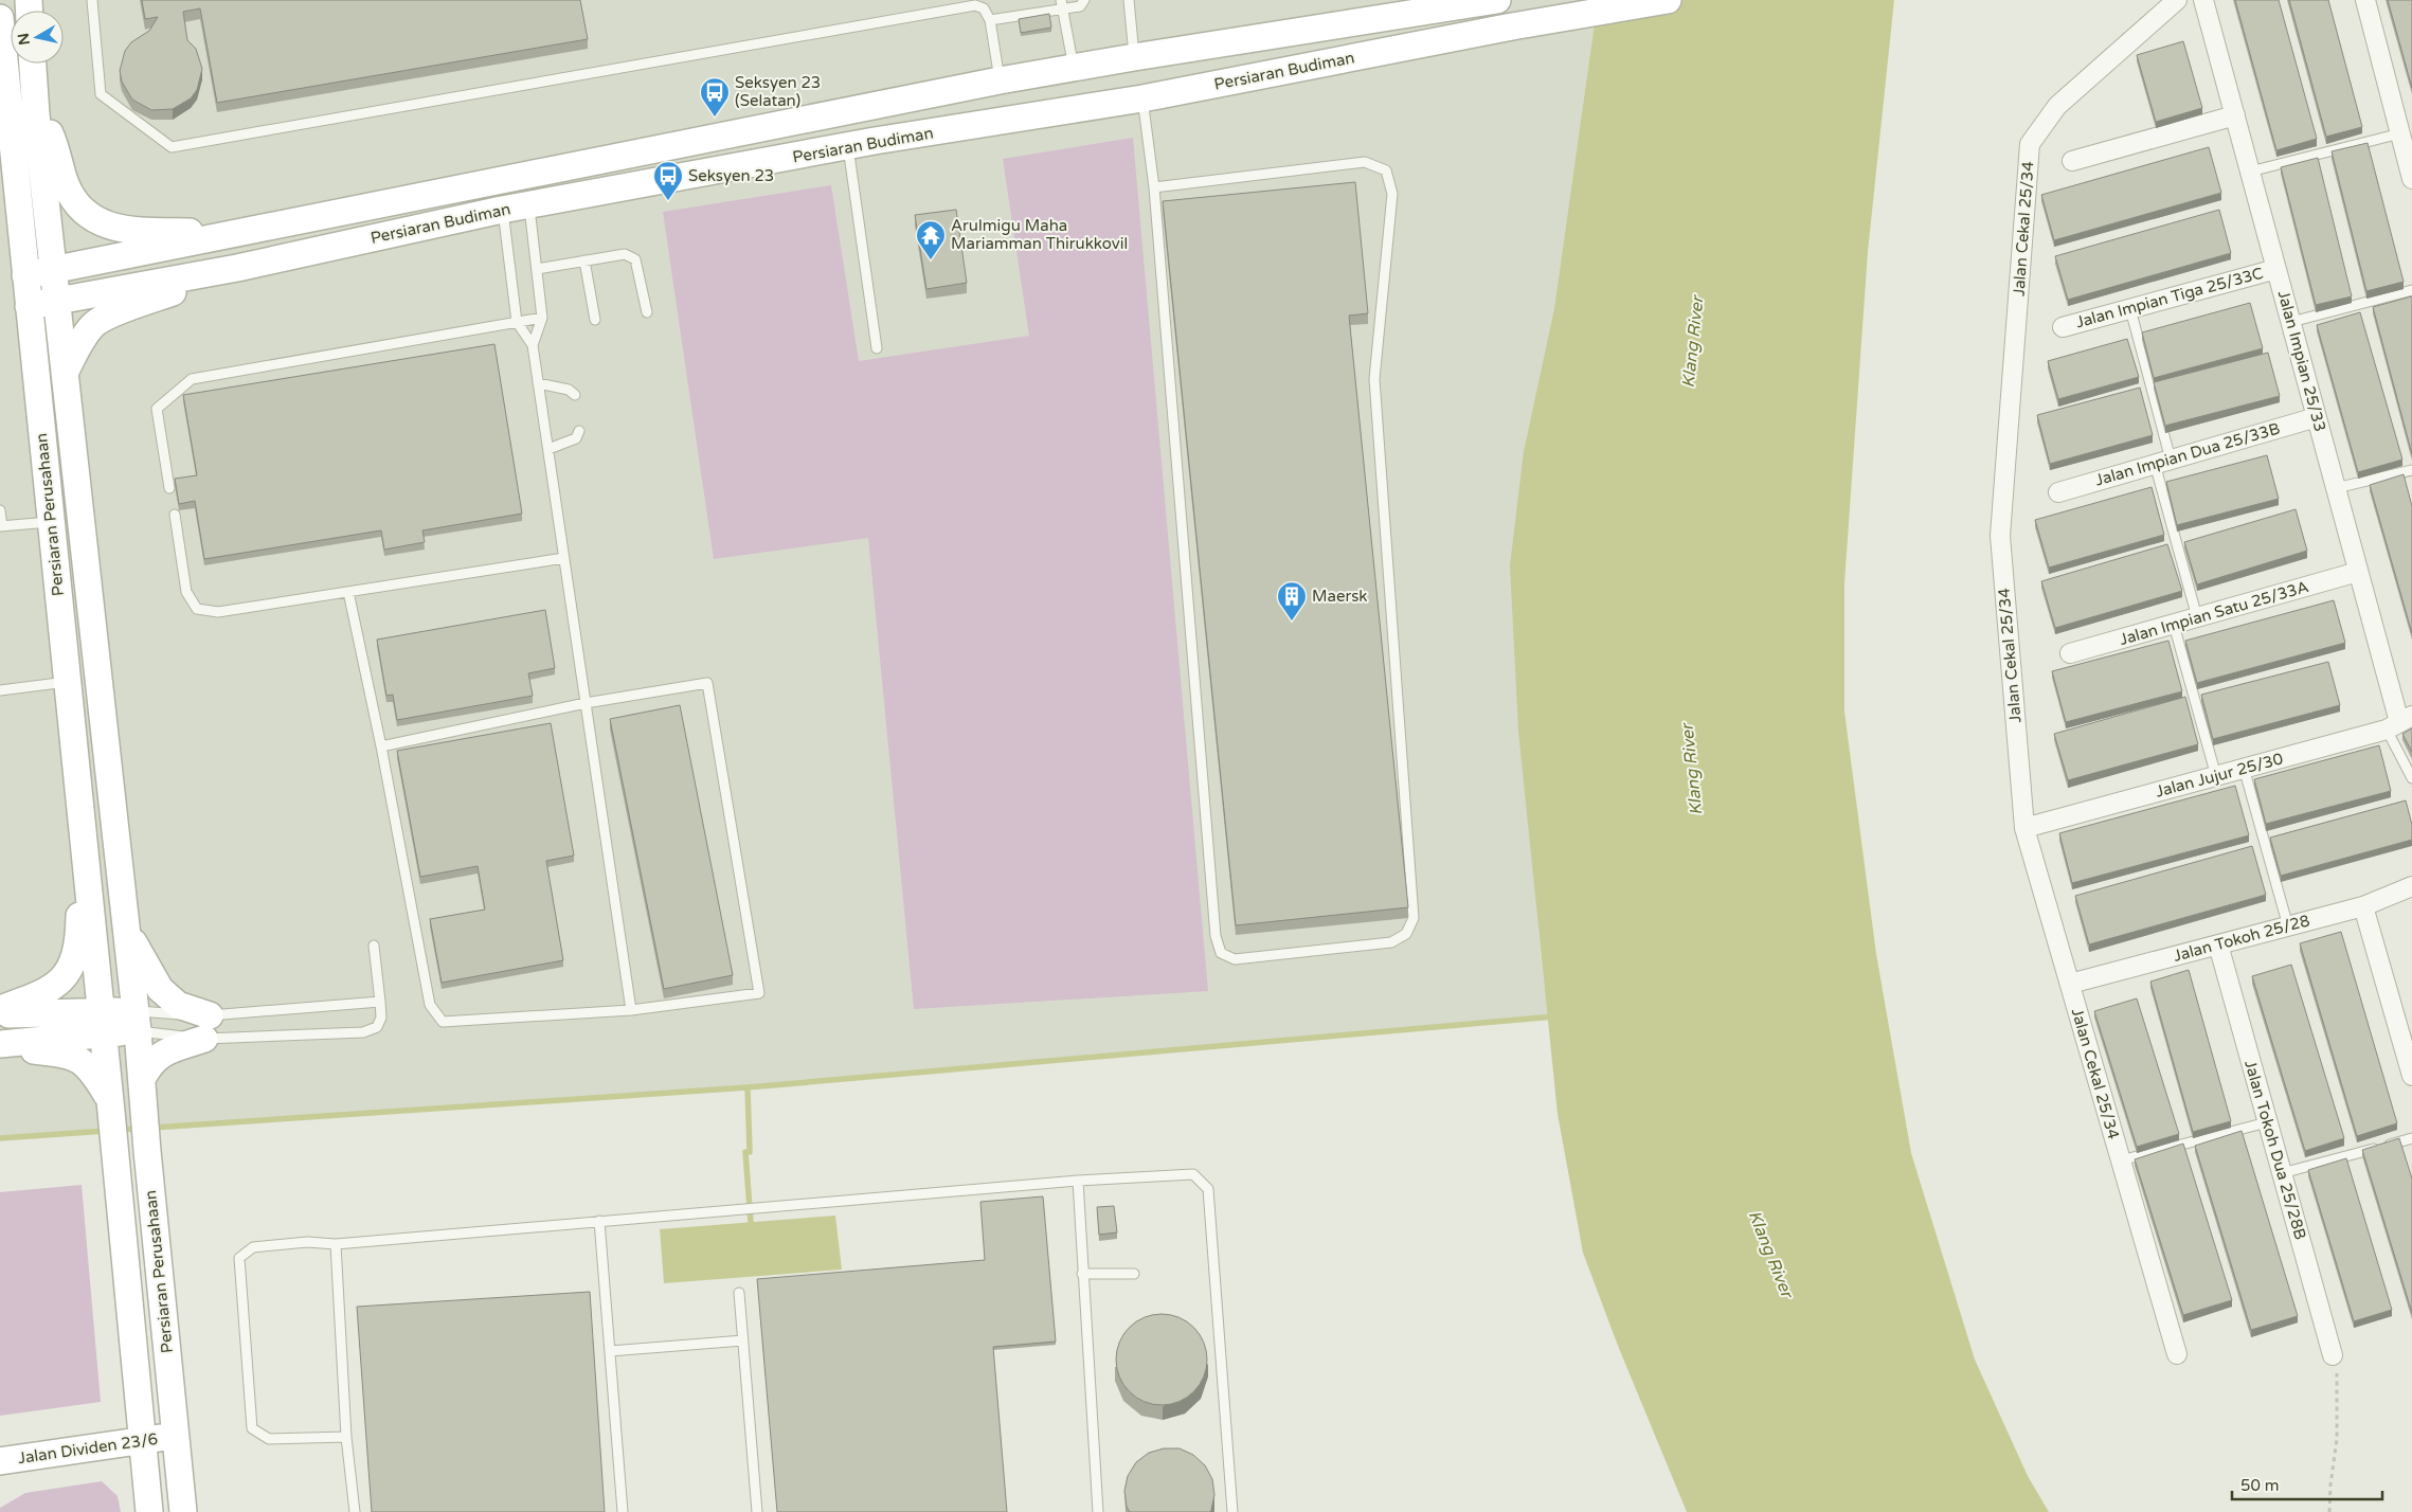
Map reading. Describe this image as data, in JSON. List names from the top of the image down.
{
  "streets": {
    "main road": ["Persiaran Budiman", "Persiaran Perusahaan", "Jalan Dividen 23/6"],
    "street": [
      "Jalan Cekal 25/34",
      "Jalan Impian Tiga 25/33C",
      "Jalan Impian 25/33",
      "Jalan Impian Dua 25/33B",
      "Jalan Impian Satu 25/33A",
      "Jalan Jujur 25/30",
      "Jalan Tokoh 25/28",
      "Jalan Tokoh Dua 25/28B"
    ]
  },
  "crossings": [
    ["Persiaran Budiman", "Persiaran Perusahaan"],
    ["Jalan Cekal 25/34", "Jalan Jujur 25/30"],
    ["Jalan Cekal 25/34", "Jalan Tokoh 25/28"],
    ["Jalan Impian Tiga 25/33C", "Jalan Impian 25/33"],
    ["Jalan Impian 25/33", "Jalan Impian Dua 25/33B"],
    ["Jalan Impian 25/33", "Jalan Impian Satu 25/33A"],
    ["Jalan Impian 25/33", "Jalan Jujur 25/30"],
    ["Persiaran Perusahaan", "Jalan Dividen 23/6"],
    ["Jalan Tokoh 25/28", "Jalan Tokoh Dua 25/28B"]
  ],
  "water": ["Klang River"],
  "places": {
    "bus stop": ["Seksyen 23 (Selatan)", "Seksyen 23"],
    "temple": ["Arulmigu Maha Mariamman Thirukkovil"],
    "building": ["Maersk"]
  },
  "scale_bar": "50 m",
  "north": "left"
}
